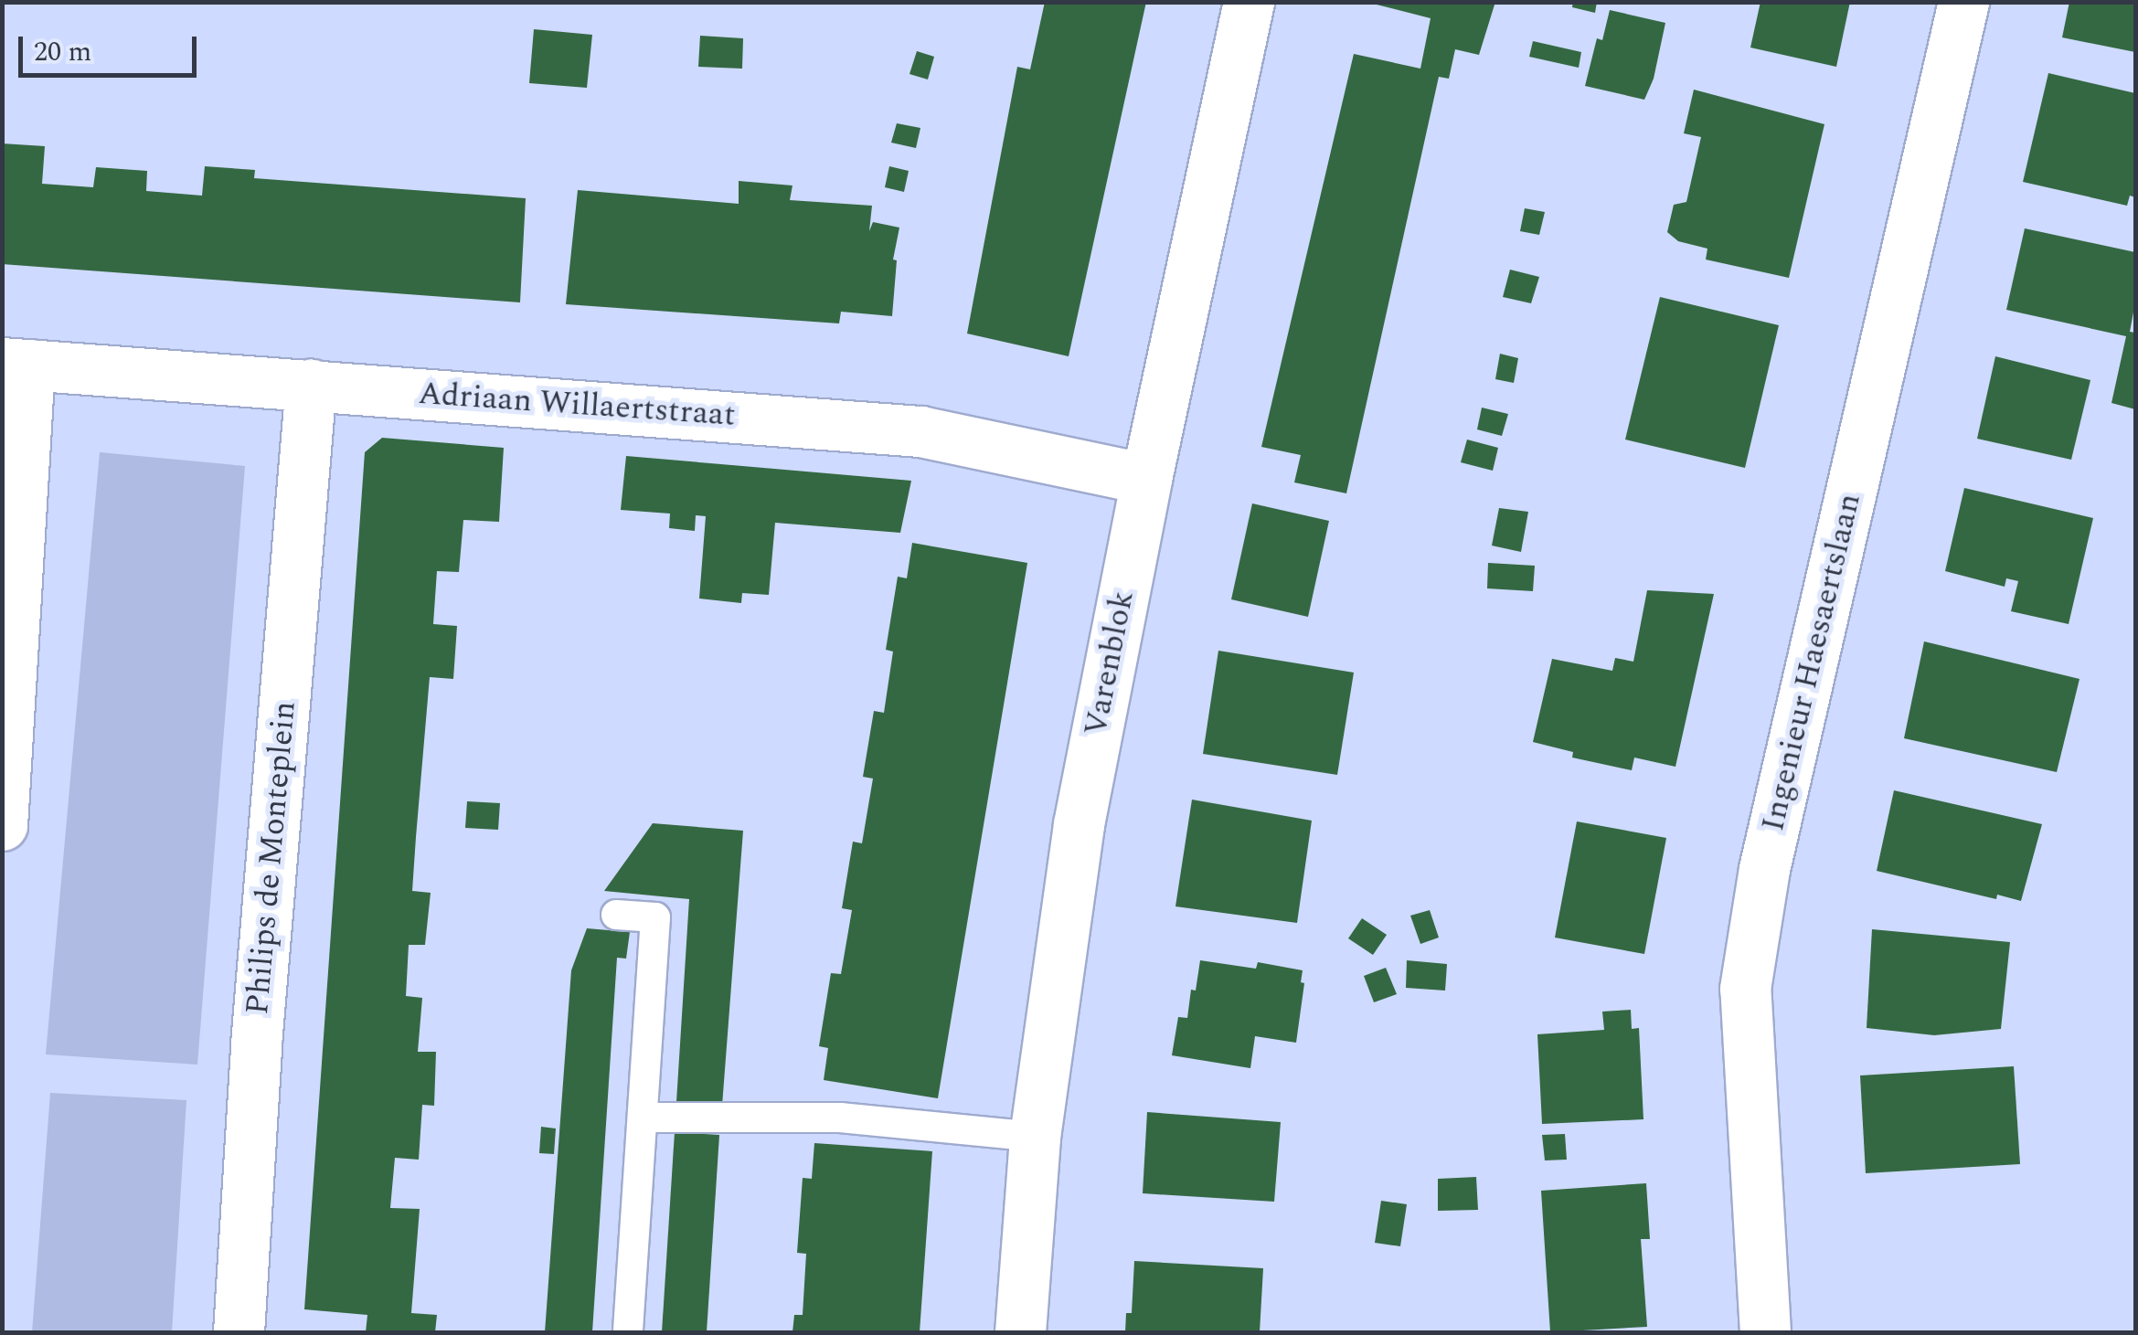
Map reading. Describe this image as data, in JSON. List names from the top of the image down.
{
  "streets": {
    "street": [
      "Adriaan Willaertstraat",
      "Ingenieur Haesaertslaan",
      "Varenblok",
      "Philips de Monteplein"
    ]
  },
  "crossings": [
    ["Adriaan Willaertstraat", "Varenblok"],
    ["Adriaan Willaertstraat", "Philips de Monteplein"]
  ],
  "scale_bar": "20 m"
}
